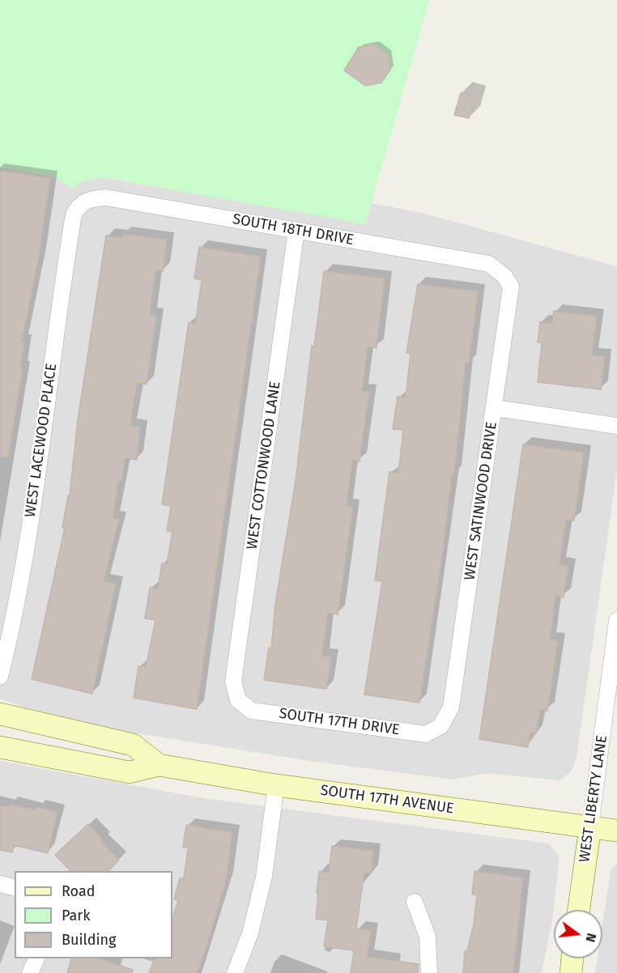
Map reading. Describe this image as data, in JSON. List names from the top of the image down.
{
  "streets": {
    "main road": ["WEST LIBERTY LANE", "SOUTH 17TH AVENUE"],
    "street": [
      "SOUTH 18TH DRIVE",
      "WEST LACEWOOD PLACE",
      "WEST COTTONWOOD LANE",
      "WEST SATINWOOD DRIVE",
      "SOUTH 17TH DRIVE"
    ]
  },
  "crossings": [
    ["SOUTH 18TH DRIVE", "WEST LACEWOOD PLACE"],
    ["SOUTH 18TH DRIVE", "WEST COTTONWOOD LANE"],
    ["SOUTH 18TH DRIVE", "WEST SATINWOOD DRIVE"],
    ["WEST COTTONWOOD LANE", "SOUTH 17TH DRIVE"],
    ["WEST SATINWOOD DRIVE", "SOUTH 17TH DRIVE"],
    ["WEST LIBERTY LANE", "SOUTH 17TH AVENUE"]
  ],
  "legend": ["Road", "Park", "Building"],
  "north": "right"
}
